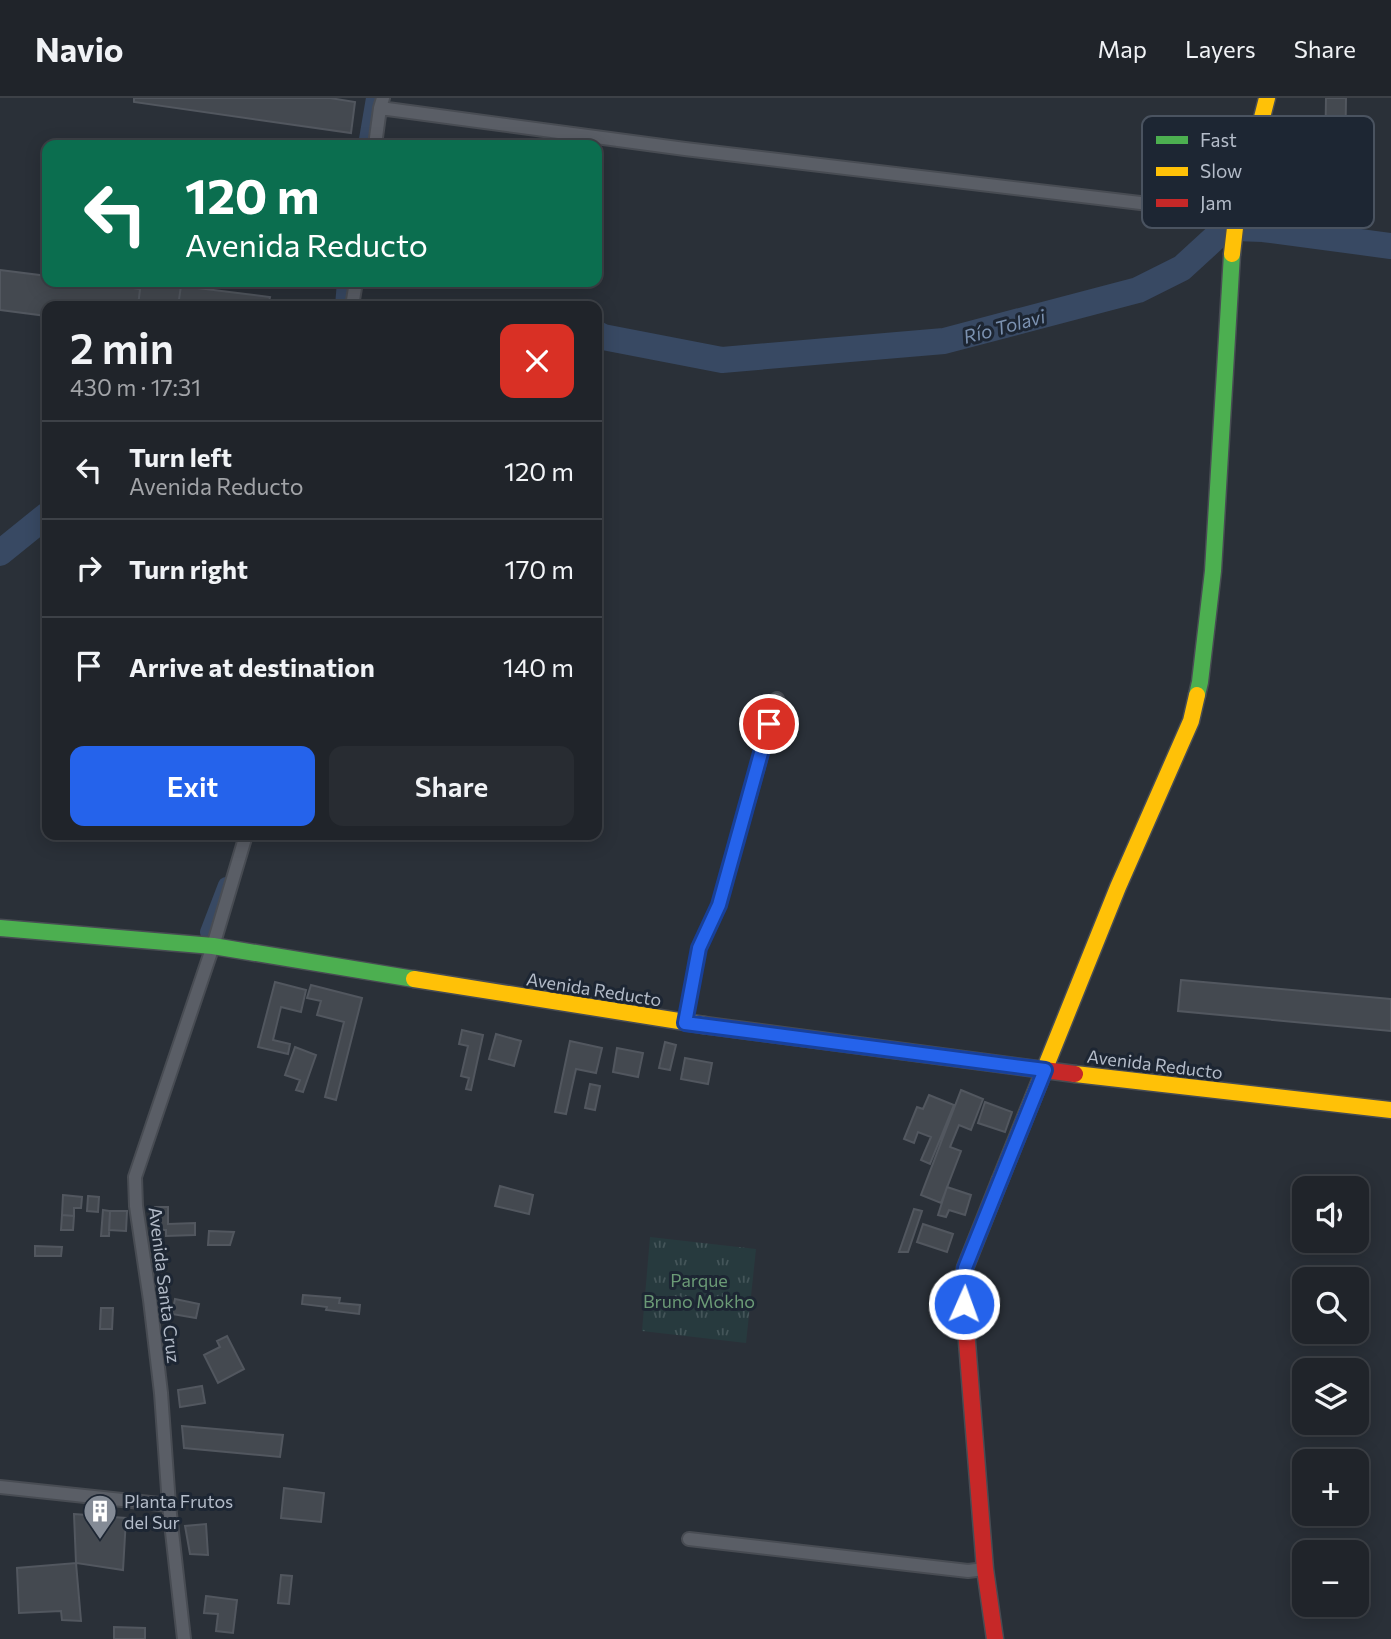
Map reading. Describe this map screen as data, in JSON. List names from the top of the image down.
{
  "streets": {
    "street": ["Avenida Reducto", "Avenida Santa Cruz"]
  },
  "crossings": [
    ["Avenida Reducto", "Avenida Santa Cruz"]
  ],
  "water": ["Río Tolavi"],
  "parks": ["Parque Bruno Mokho"],
  "places": {
    "building": ["Planta Frutos del Sur"]
  },
  "legend": ["Fast", "Slow", "Jam"],
  "page": {
    "header": "Navio",
    "nav": ["Map", "Layers", "Share"],
    "turn": ["120 m", "Avenida Reducto"],
    "heading": ["2 min", "430 m · 17:31"],
    "list": [
      {
        "name": "Turn left",
        "note": "Avenida Reducto",
        "value": "120 m"
      },
      {
        "name": "Turn right",
        "value": "170 m"
      },
      {
        "name": "Arrive at destination",
        "value": "140 m"
      }
    ],
    "buttons": ["Exit", "Share"],
    "map_buttons": ["+", "−"]
  }
}
